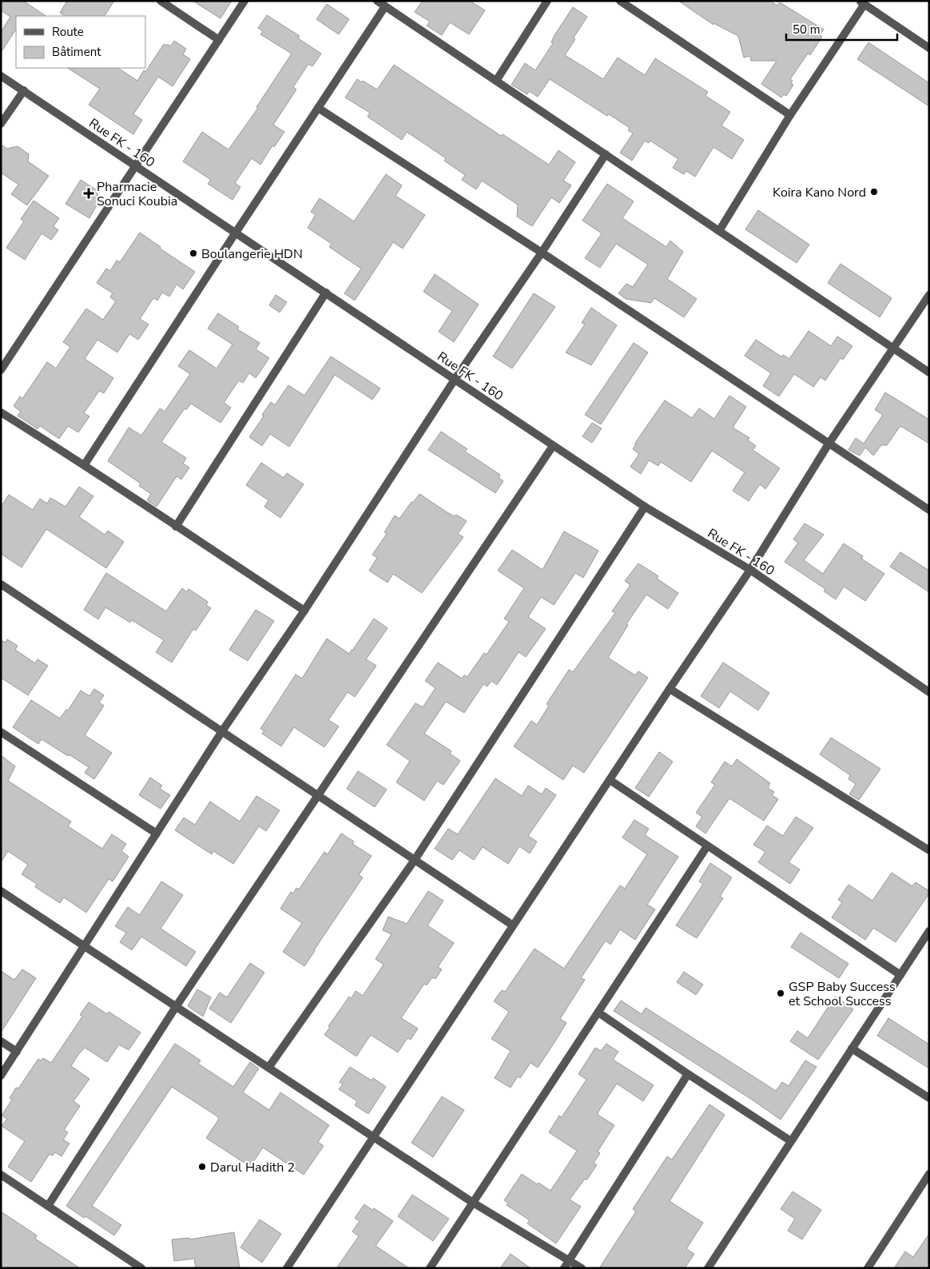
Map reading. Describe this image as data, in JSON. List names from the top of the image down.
{
  "streets": {
    "street": ["Rue FK - 160"]
  },
  "places": {
    "other": [
      "Koira Kano Nord",
      "Boulangerie HDN",
      "GSP Baby Success et School Success",
      "Darul Hadith 2"
    ],
    "health": ["Pharmacie Sonuci Koubia"]
  },
  "legend": ["Route", "Bâtiment"],
  "scale_bar": "50 m"
}
